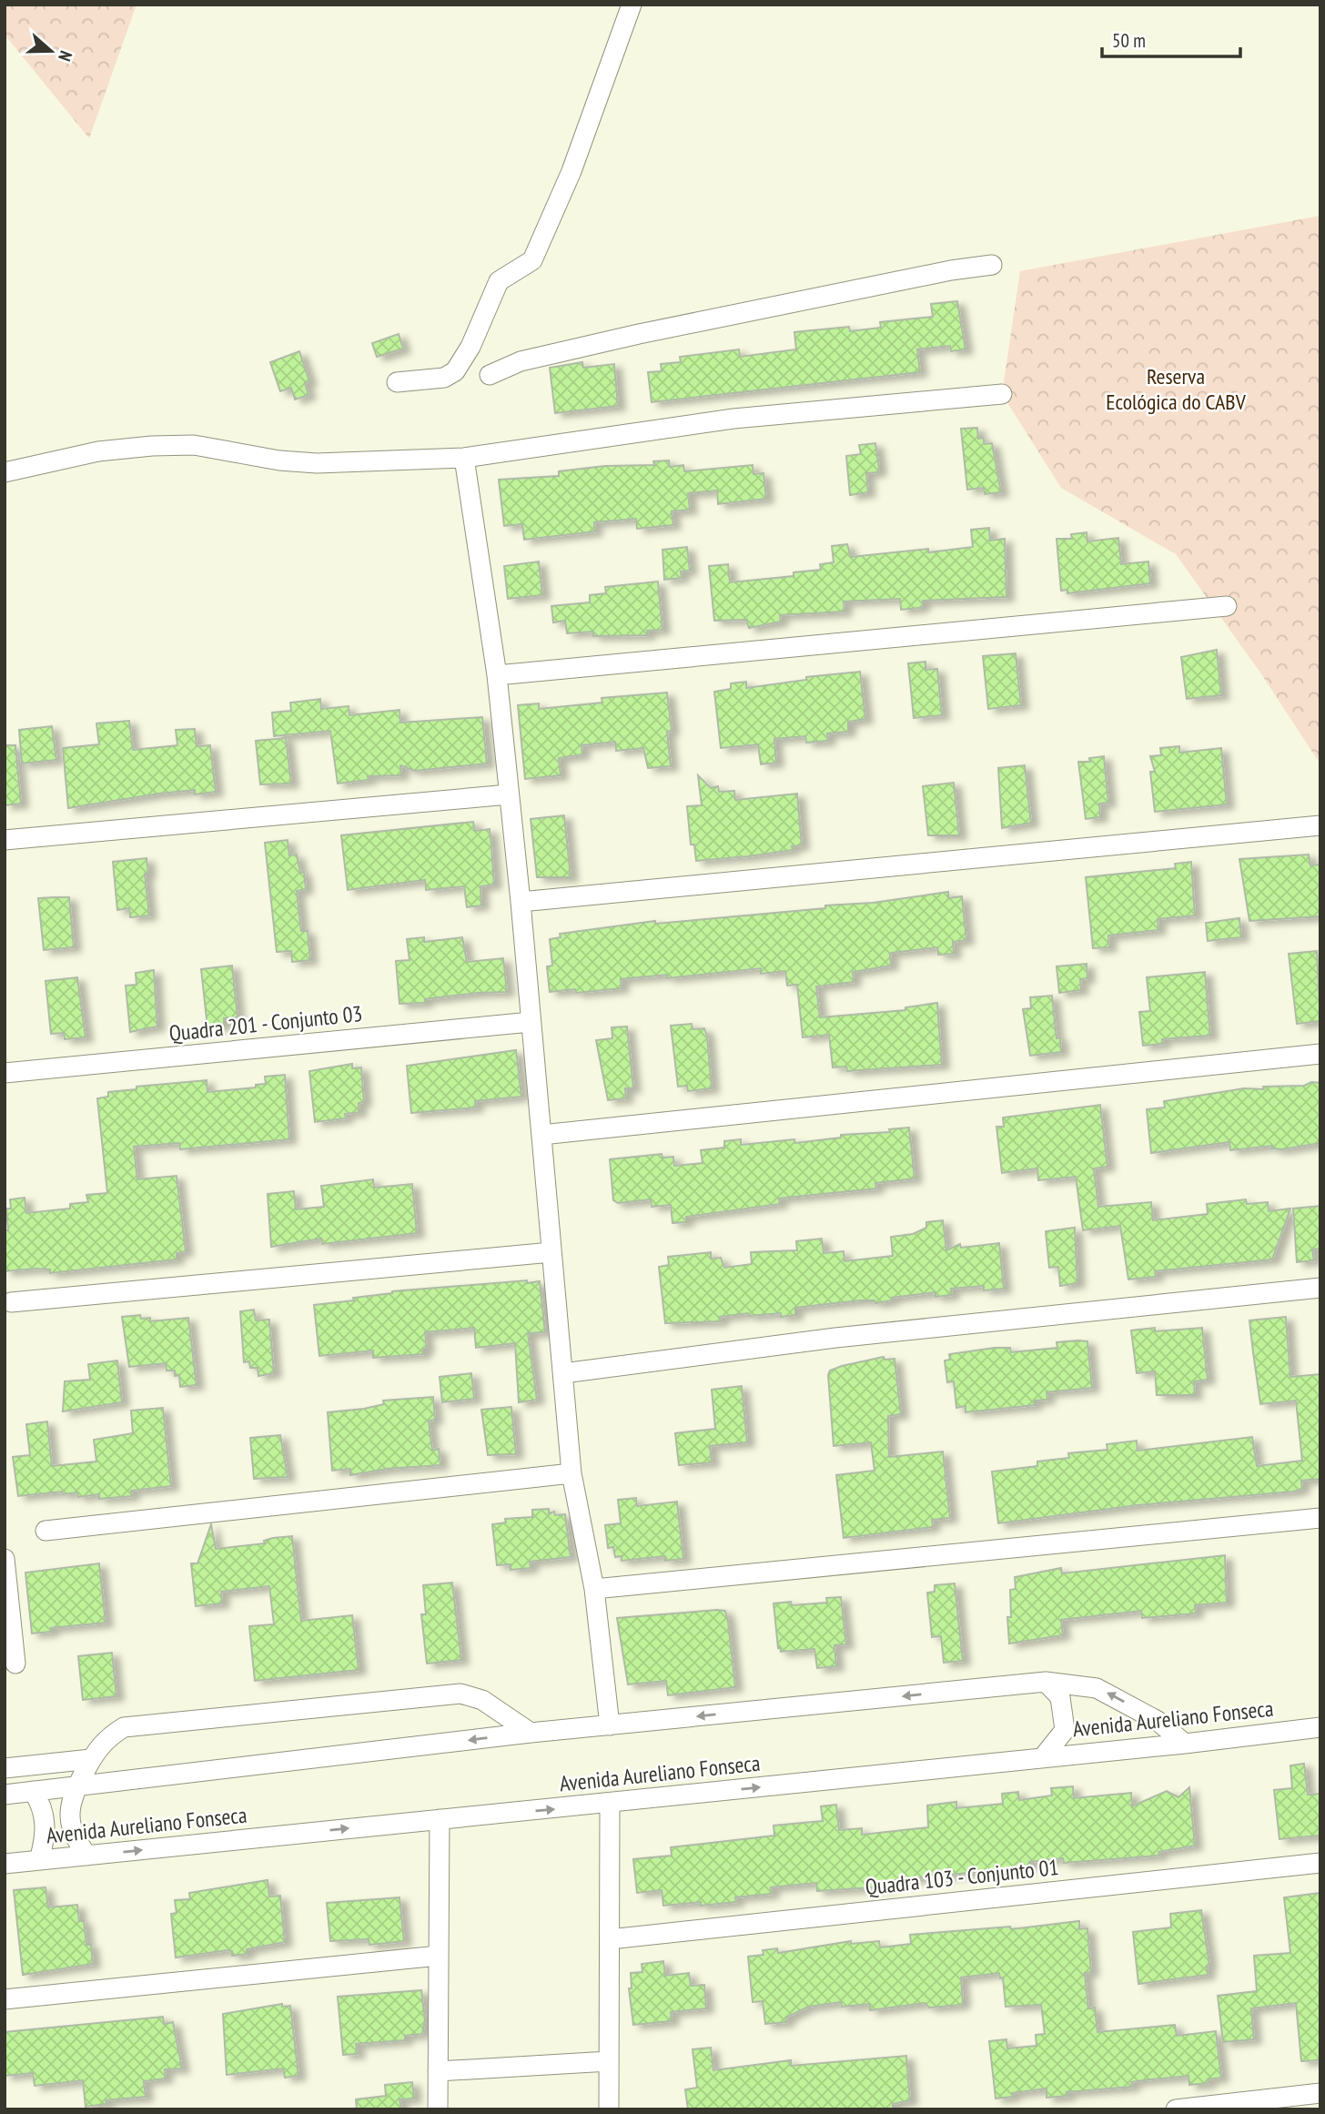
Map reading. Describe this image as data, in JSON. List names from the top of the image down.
{
  "streets": {
    "street": ["Quadra 201 - Conjunto 03", "Avenida Aureliano Fonseca", "Quadra 103 - Conjunto 01"]
  },
  "parks": ["Reserva Ecológica do CABV"],
  "scale_bar": "50 m",
  "north": "right"
}
